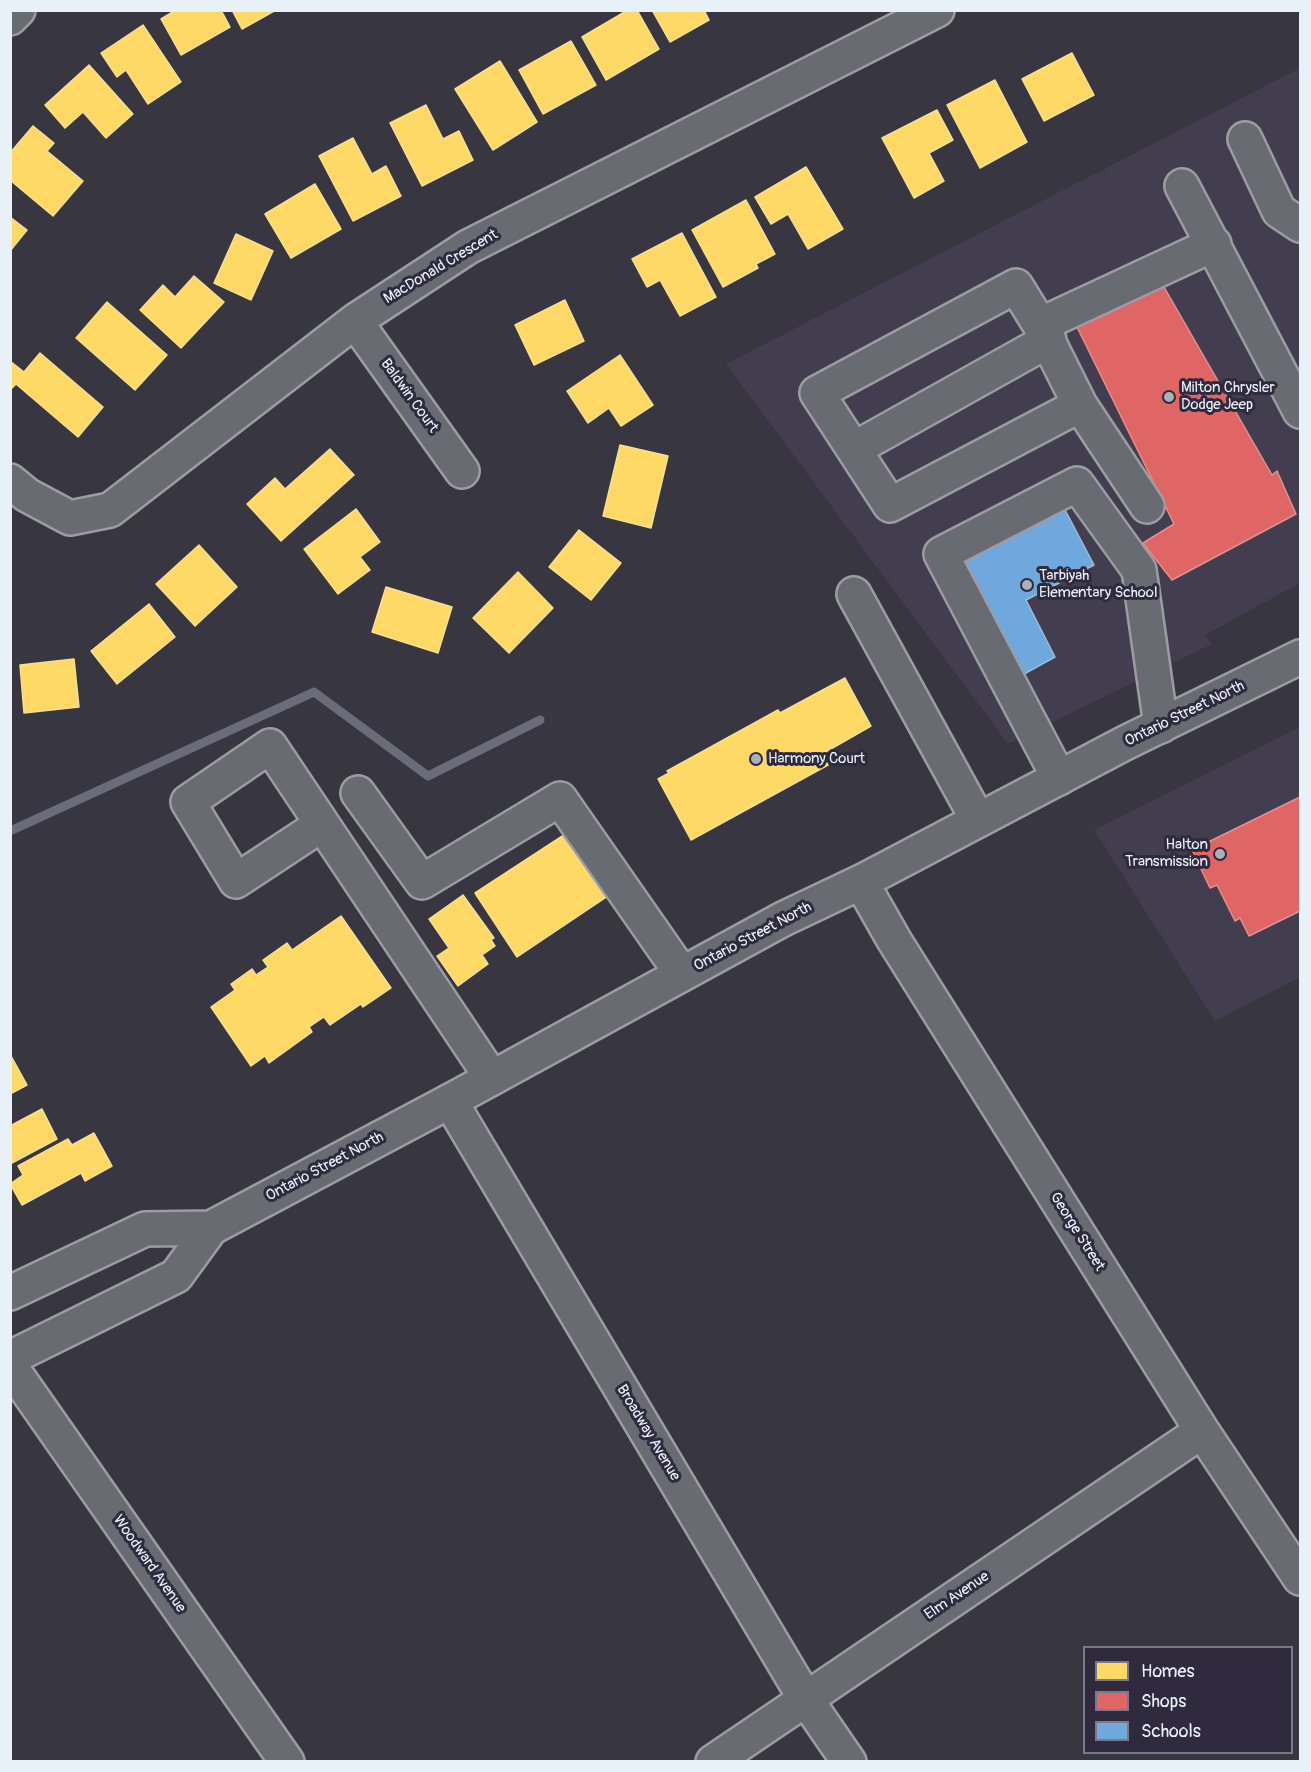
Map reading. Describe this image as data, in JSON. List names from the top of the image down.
{
  "streets": {
    "street": [
      "MacDonald Crescent",
      "Baldwin Court",
      "Ontario Street North",
      "George Street",
      "Broadway Avenue",
      "Woodward Avenue",
      "Elm Avenue"
    ]
  },
  "crossings": [
    ["MacDonald Crescent", "Baldwin Court"],
    ["Ontario Street North", "George Street"],
    ["Ontario Street North", "Broadway Avenue"],
    ["George Street", "Elm Avenue"],
    ["Broadway Avenue", "Elm Avenue"]
  ],
  "places": [
    "Milton Chrysler Dodge Jeep",
    "Tarbiyah Elementary School",
    "Harmony Court",
    "Halton Transmission"
  ],
  "legend": ["Homes", "Shops", "Schools"]
}
